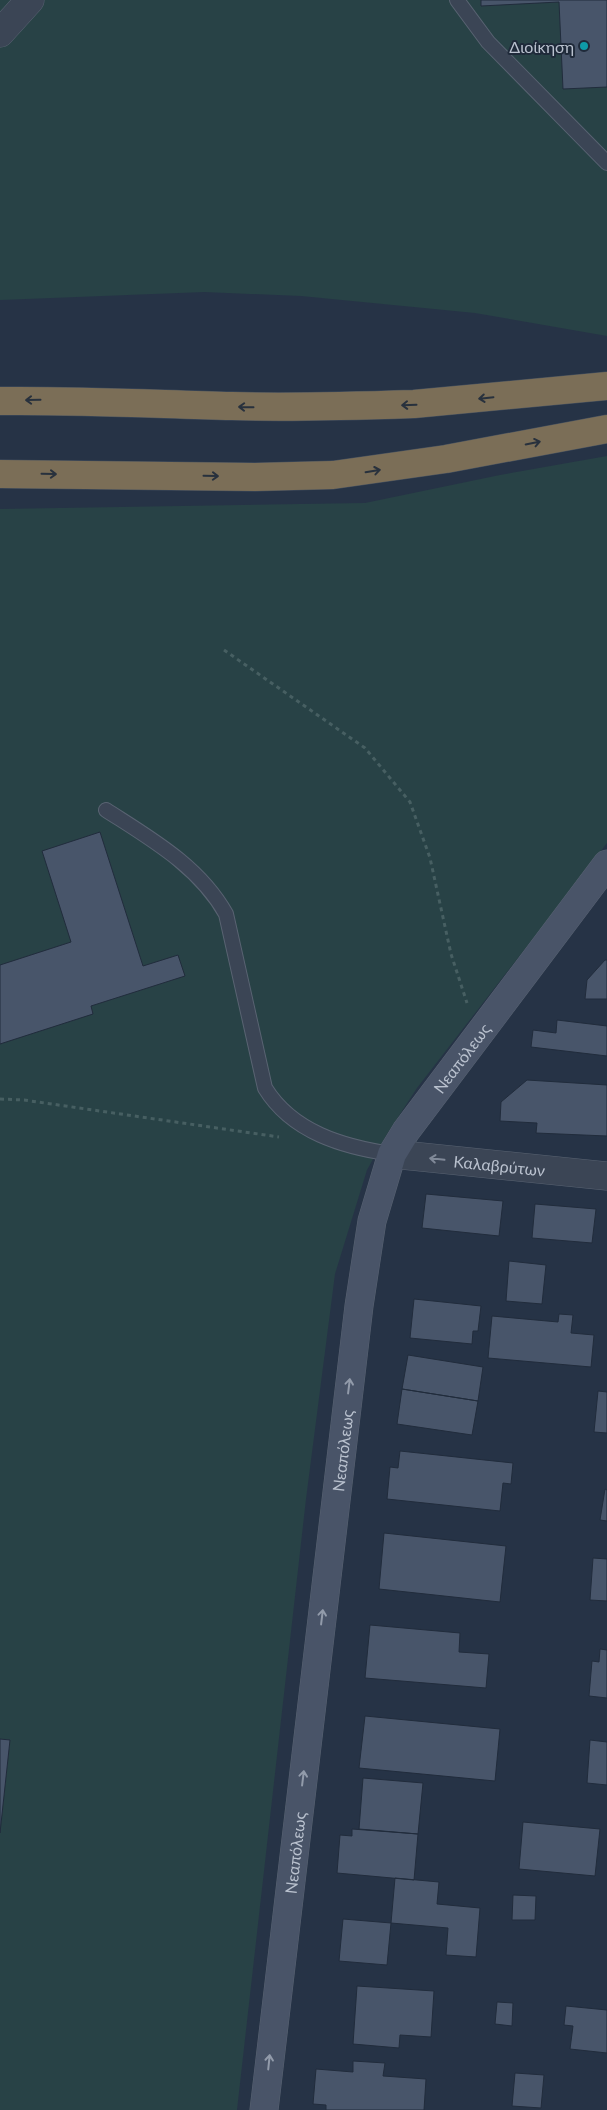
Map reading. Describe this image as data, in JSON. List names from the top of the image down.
{
  "streets": {
    "street": ["Νεαπόλεως", "Καλαβρύτων"]
  },
  "crossings": [
    ["Νεαπόλεως", "Καλαβρύτων"]
  ],
  "one_way": ["Νεαπόλεως", "Καλαβρύτων"],
  "places": ["Διοίκηση"]
}
